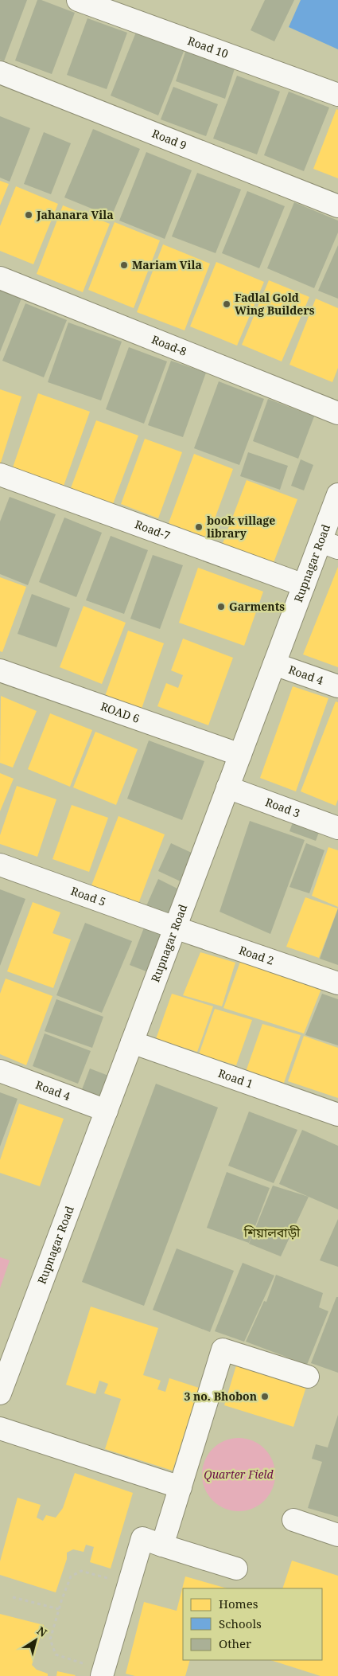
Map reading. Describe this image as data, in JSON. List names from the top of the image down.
{
  "streets": {
    "street": [
      "Road 10",
      "Road 9",
      "Road-8",
      "Road-7",
      "Rupnagar Road",
      "Road 4",
      "ROAD 6",
      "Road 3",
      "Road 5",
      "Road 2",
      "Road 1"
    ]
  },
  "crossings": [
    ["Road-7", "Rupnagar Road"],
    ["Rupnagar Road", "Road 4"],
    ["Rupnagar Road", "ROAD 6"],
    ["Rupnagar Road", "Road 3"],
    ["Rupnagar Road", "Road 5"],
    ["Rupnagar Road", "Road 2"],
    ["Rupnagar Road", "Road 1"],
    ["Road 5", "Road 2"]
  ],
  "districts": ["শিয়ালবাড়ী"],
  "parks": ["Quarter Field"],
  "places": [
    "Jahanara Vila",
    "Mariam Vila",
    "Fadlal Gold Wing Builders",
    "book village library",
    "Garments",
    "3 no. Bhobon"
  ],
  "legend": ["Homes", "Schools", "Other"],
  "north": "top right"
}
